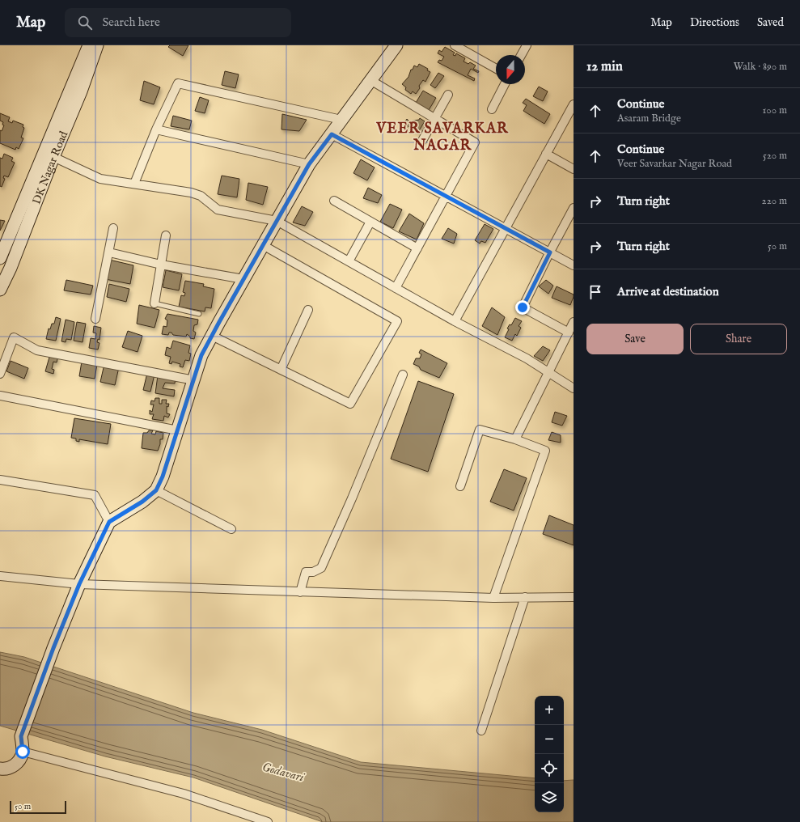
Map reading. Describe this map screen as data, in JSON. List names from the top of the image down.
{
  "streets": {
    "street": ["DK Nagar Road"]
  },
  "districts": ["VEER SAVARKAR NAGAR"],
  "water": ["Godavari"],
  "scale_bar": "50 m",
  "north": "bottom",
  "page": {
    "header": "Map",
    "search": "Search here",
    "nav": ["Map", "Directions", "Saved"],
    "heading": ["12 min", "Walk · 890 m"],
    "list": [
      ["Continue", "Asaram Bridge", "100 m"],
      ["Continue", "Veer Savarkar Nagar Road", "520 m"],
      ["Turn right", "220 m"],
      ["Turn right", "50 m"],
      "Arrive at destination"
    ],
    "buttons": ["Save", "Share"],
    "map_buttons": ["+", "−"],
    "scale": "50 m"
  }
}
